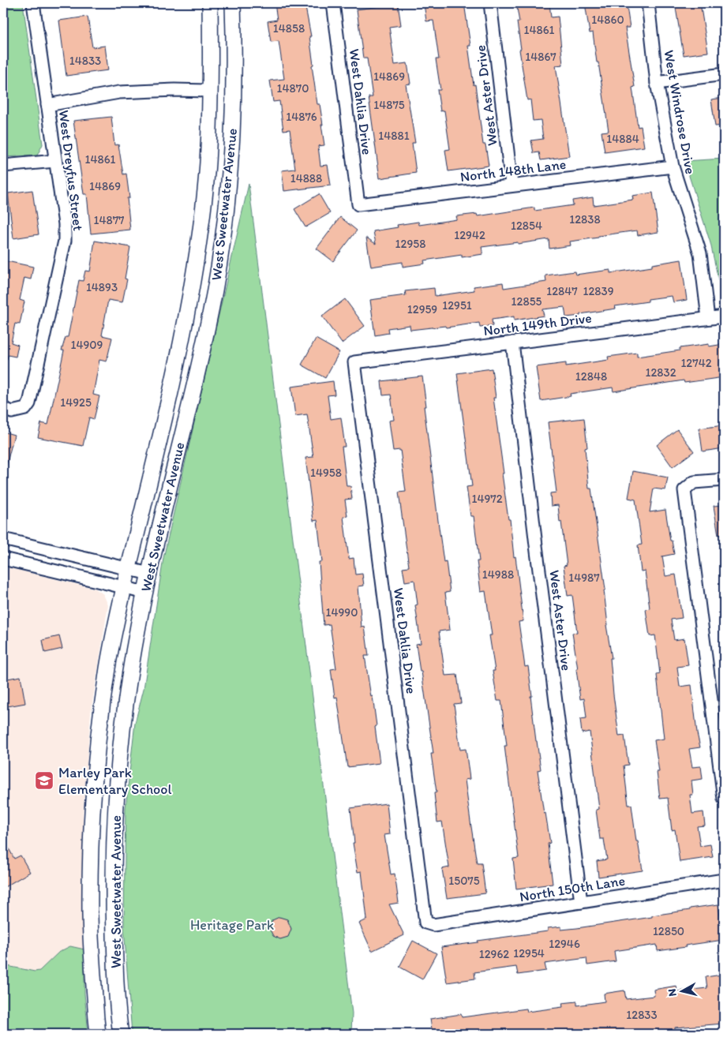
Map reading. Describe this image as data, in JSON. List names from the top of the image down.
{
  "streets": {
    "street": [
      "West Aster Drive",
      "West Dahlia Drive",
      "West Windrose Drive",
      "West Dreyfus Street",
      "North 148th Lane",
      "West Sweetwater Avenue",
      "North 149th Drive",
      "North 150th Lane"
    ]
  },
  "crossings": [
    ["West Aster Drive", "North 148th Lane"],
    ["West Aster Drive", "North 149th Drive"],
    ["West Aster Drive", "North 150th Lane"],
    ["West Dahlia Drive", "North 148th Lane"],
    ["West Dahlia Drive", "North 149th Drive"],
    ["West Dahlia Drive", "North 150th Lane"],
    ["West Windrose Drive", "North 148th Lane"],
    ["West Windrose Drive", "North 149th Drive"]
  ],
  "parks": ["Heritage Park"],
  "places": {
    "school or university": ["Marley Park Elementary School"]
  },
  "house_numbers": [
    "14860",
    "14858",
    "14861",
    "14867",
    "14833",
    "14869",
    "14870",
    "14875",
    "14876",
    "14881",
    "14884",
    "14861",
    "14888",
    "14869",
    "12838",
    "14877",
    "12854",
    "12942",
    "12958",
    "14893",
    "12847",
    "12839",
    "12855",
    "12951",
    "12959",
    "14909",
    "12742",
    "12832",
    "12848",
    "14925",
    "14958",
    "14972",
    "14988",
    "14987",
    "14990",
    "15075",
    "12850",
    "12946",
    "12954",
    "12962",
    "12833"
  ],
  "north": "left"
}
